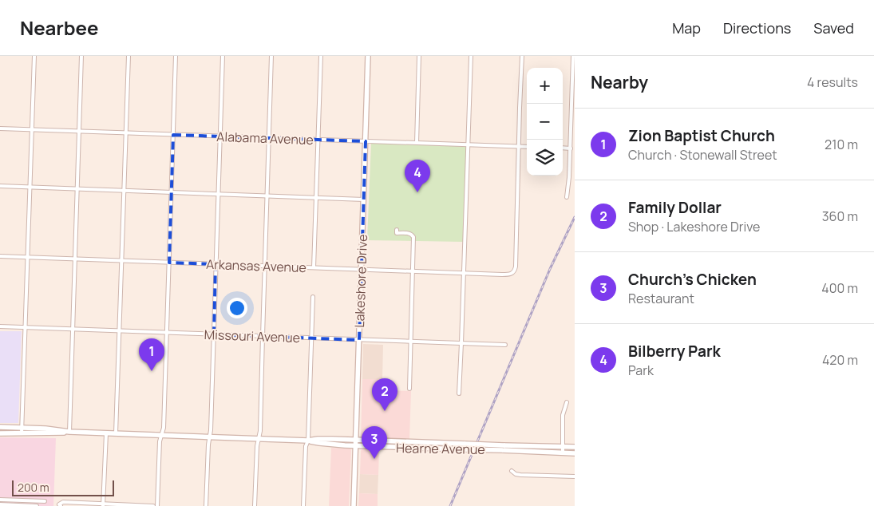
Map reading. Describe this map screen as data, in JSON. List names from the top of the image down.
{
  "streets": {
    "main road": ["Lakeshore Drive", "Hearne Avenue"],
    "street": ["Alabama Avenue", "Arkansas Avenue", "Missouri Avenue"]
  },
  "crossings": [
    ["Alabama Avenue", "Arkansas Avenue"],
    ["Alabama Avenue", "Lakeshore Drive"],
    ["Arkansas Avenue", "Lakeshore Drive"],
    ["Lakeshore Drive", "Missouri Avenue"],
    ["Lakeshore Drive", "Hearne Avenue"]
  ],
  "scale_bar": "200 m",
  "page": {
    "header": "Nearbee",
    "nav": ["Map", "Directions", "Saved"],
    "heading": ["Nearby", "4 results"],
    "map_buttons": ["+", "−"],
    "list": [
      {
        "mark": "1",
        "name": "Zion Baptist Church",
        "note": "Church · Stonewall Street",
        "value": "210 m"
      },
      {
        "mark": "2",
        "name": "Family Dollar",
        "note": "Shop · Lakeshore Drive",
        "value": "360 m"
      },
      {
        "mark": "3",
        "name": "Church's Chicken",
        "note": "Restaurant",
        "value": "400 m"
      },
      {
        "mark": "4",
        "name": "Bilberry Park",
        "note": "Park",
        "value": "420 m"
      }
    ],
    "pins": [
      "4",
      "1",
      "2",
      "3"
    ],
    "scale": "200 m"
  }
}
